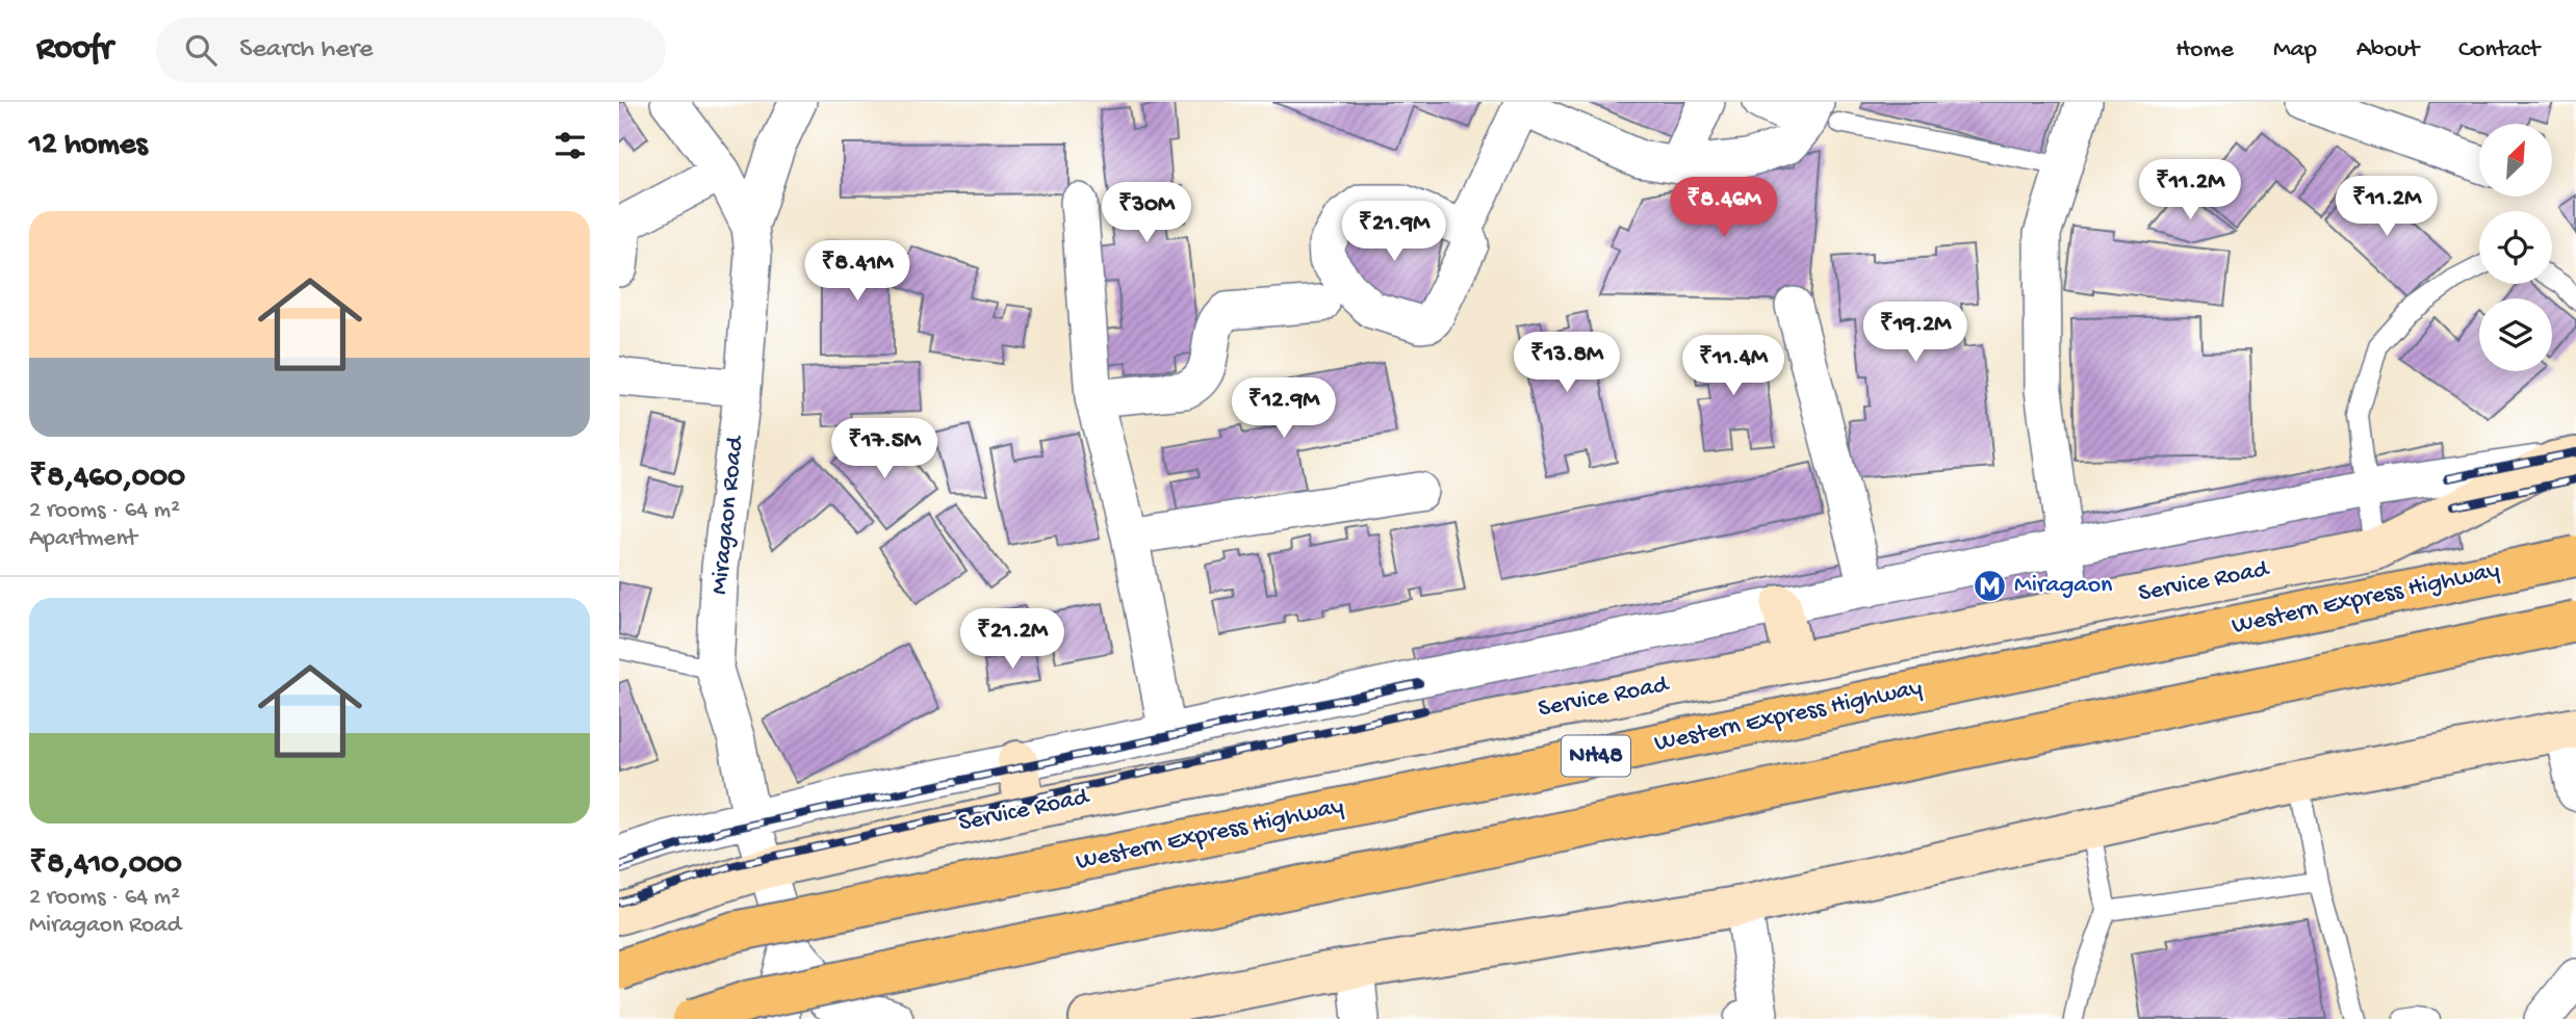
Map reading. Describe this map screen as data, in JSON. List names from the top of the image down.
{
  "streets": {
    "highway": ["Western Express Highway", "NH48"],
    "main road": ["Service Road"],
    "street": ["Miragaon Road"]
  },
  "crossings": [
    ["Miragaon Road", "Service Road"]
  ],
  "places": {
    "metro station": ["Miragaon"]
  },
  "north": "top right",
  "page": {
    "header": "Roofr",
    "search": "Search here",
    "nav": [
      "Home",
      "Map",
      "About",
      "Contact"
    ],
    "heading": "12 homes",
    "price": [
      "₹11.2M",
      "₹11.2M",
      "₹8.46M",
      "₹30M",
      "₹21.9M",
      "₹8.41M",
      "₹19.2M",
      "₹13.8M",
      "₹11.4M",
      "₹12.9M",
      "₹17.5M",
      "₹21.2M"
    ],
    "list": [
      {
        "name": "₹8,460,000",
        "note": "2 rooms · 64 m² · Apartment"
      },
      {
        "name": "₹8,410,000",
        "note": "2 rooms · 64 m² · Miragaon Road"
      }
    ]
  }
}
